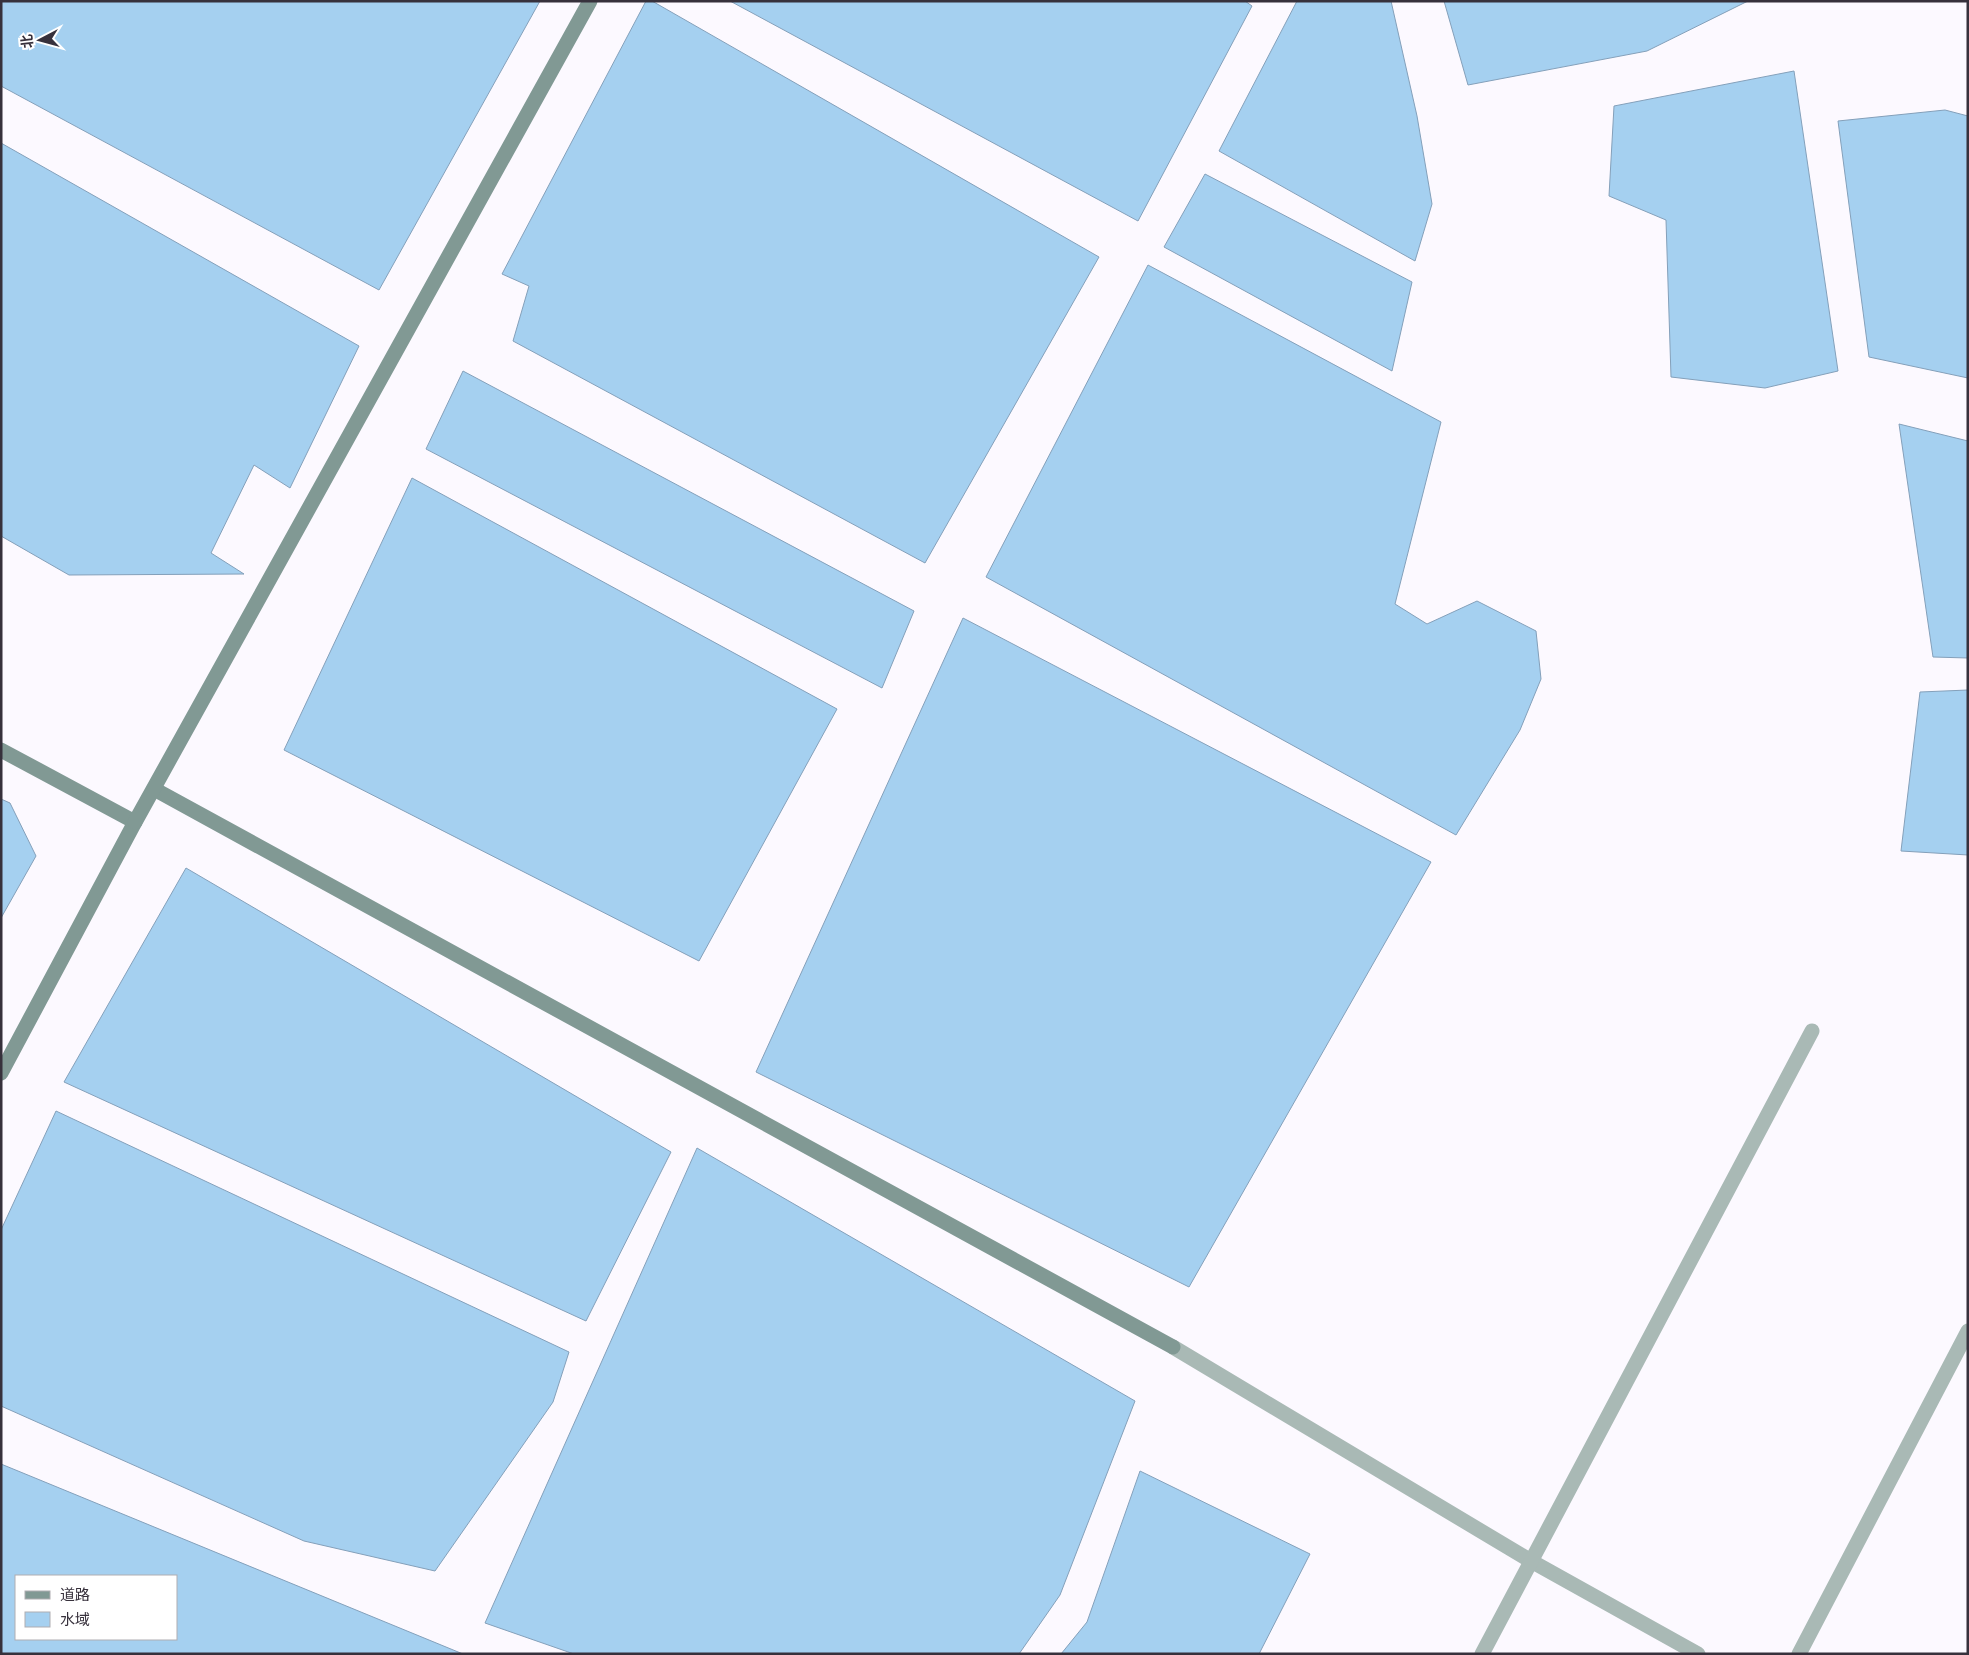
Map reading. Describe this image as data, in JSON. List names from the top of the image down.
{
  "legend": ["道路", "水域"],
  "north": "left"
}
